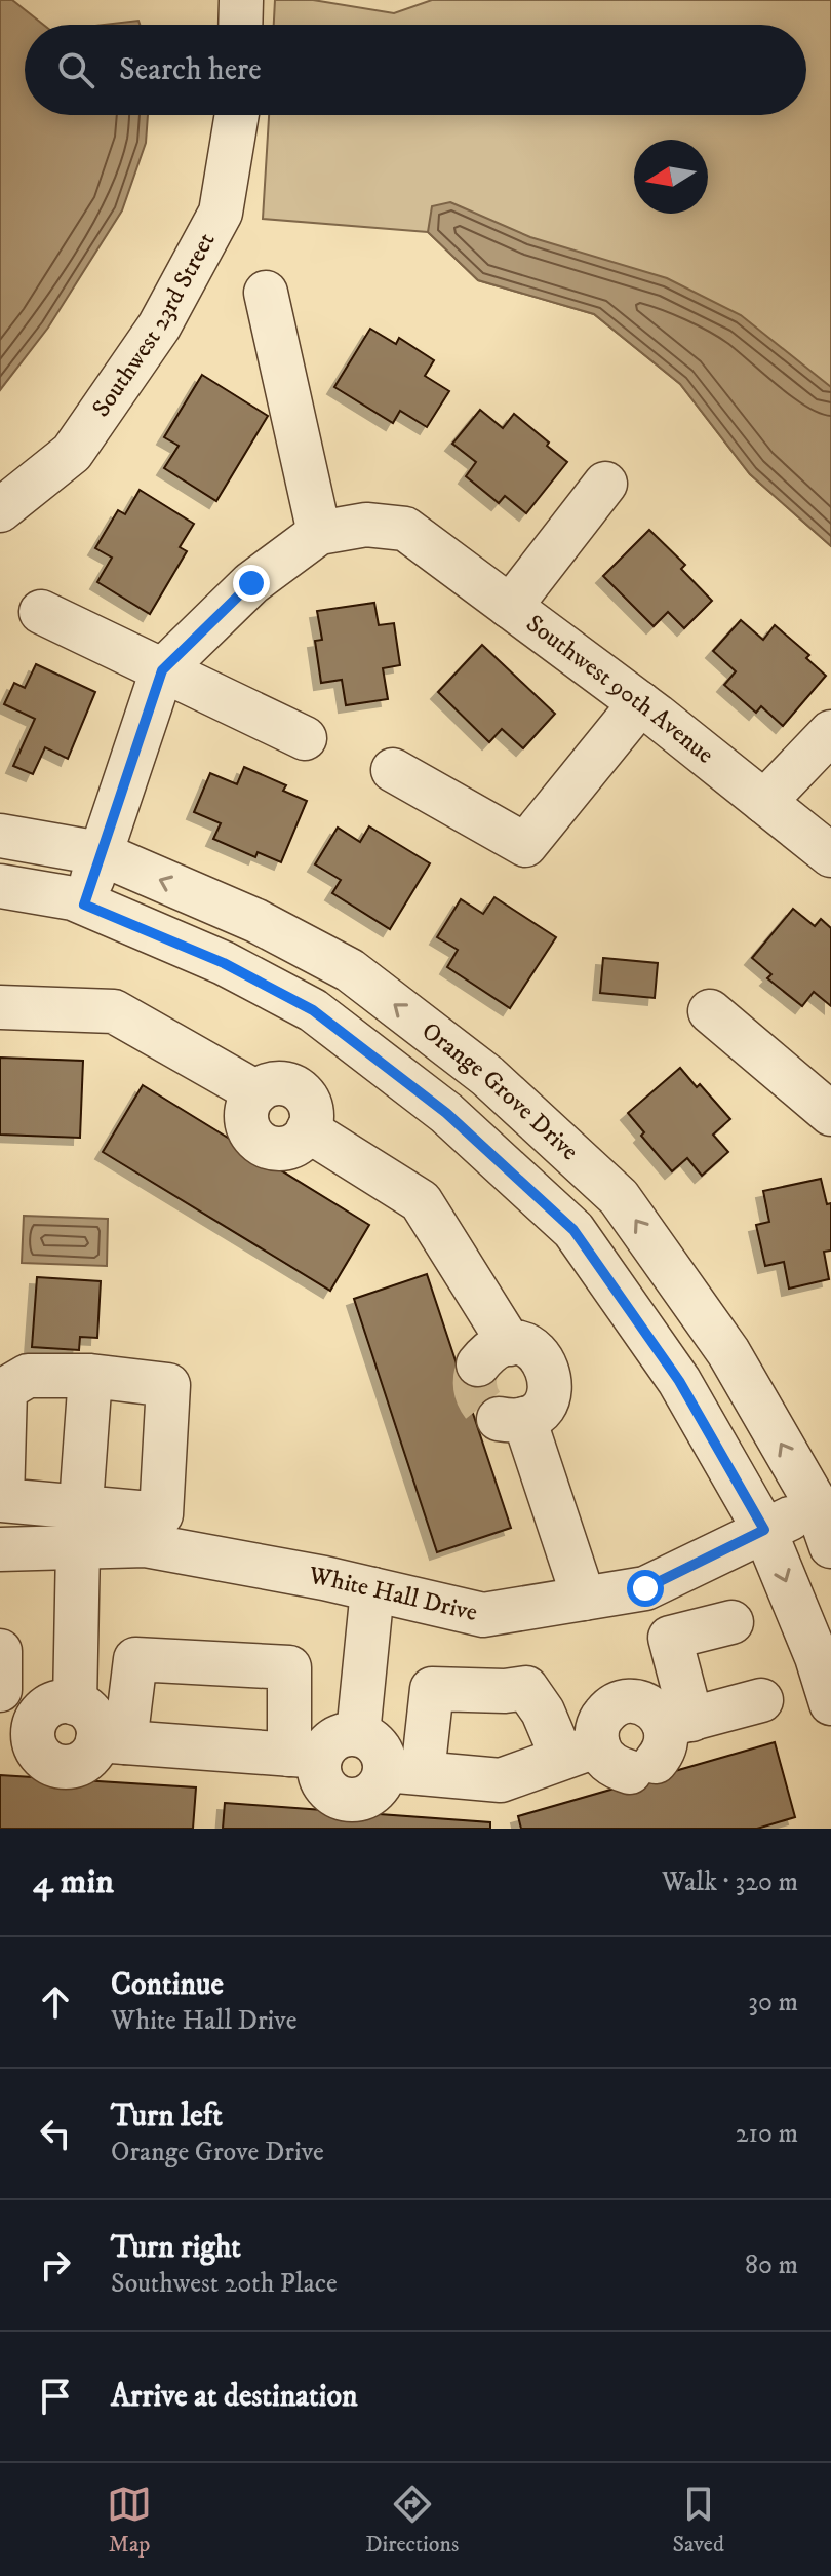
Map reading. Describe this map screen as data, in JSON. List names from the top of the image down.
{
  "streets": {
    "street": [
      "Southwest 23rd Street",
      "Southwest 90th Avenue",
      "Orange Grove Drive",
      "White Hall Drive"
    ]
  },
  "crossings": [
    ["Orange Grove Drive", "White Hall Drive"]
  ],
  "north": "left",
  "page": {
    "search": "Search here",
    "heading": ["4 min", "Walk · 320 m"],
    "list": [
      ["Continue", "White Hall Drive", "30 m"],
      ["Turn left", "Orange Grove Drive", "210 m"],
      ["Turn right", "Southwest 20th Place", "80 m"],
      "Arrive at destination"
    ],
    "nav": ["Map", "Directions", "Saved"]
  }
}
